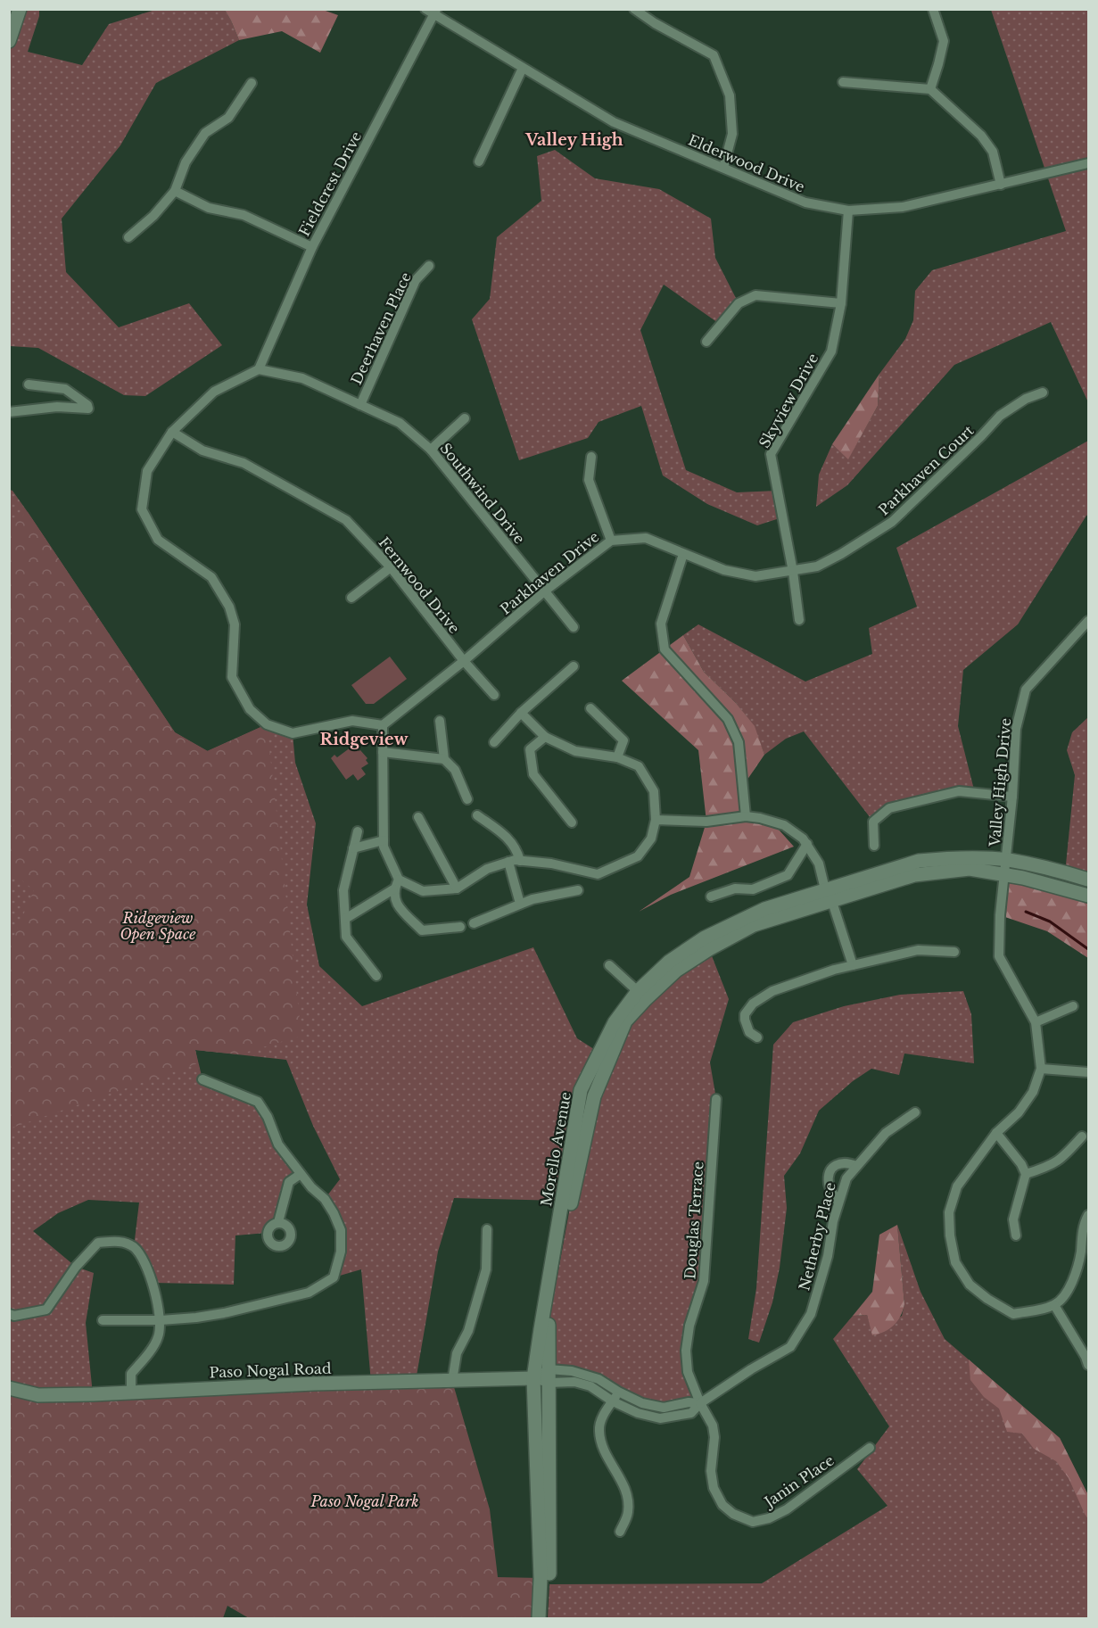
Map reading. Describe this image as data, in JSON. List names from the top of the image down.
{
  "streets": {
    "street": [
      "Elderwood Drive",
      "Fieldcrest Drive",
      "Deerhaven Place",
      "Skyview Drive",
      "Parkhaven Court",
      "Southwind Drive",
      "Parkhaven Drive",
      "Fernwood Drive",
      "Valley High Drive",
      "Morello Avenue",
      "Douglas Terrace",
      "Netherby Place",
      "Paso Nogal Road",
      "Janin Place"
    ]
  },
  "crossings": [
    ["Elderwood Drive", "Fieldcrest Drive"],
    ["Elderwood Drive", "Skyview Drive"],
    ["Fieldcrest Drive", "Southwind Drive"],
    ["Deerhaven Place", "Southwind Drive"],
    ["Skyview Drive", "Parkhaven Court"],
    ["Skyview Drive", "Parkhaven Drive"],
    ["Parkhaven Court", "Parkhaven Drive"],
    ["Southwind Drive", "Parkhaven Drive"],
    ["Parkhaven Drive", "Fernwood Drive"],
    ["Valley High Drive", "Morello Avenue"],
    ["Morello Avenue", "Netherby Place"],
    ["Morello Avenue", "Paso Nogal Road"],
    ["Douglas Terrace", "Netherby Place"],
    ["Douglas Terrace", "Janin Place"],
    ["Netherby Place", "Janin Place"]
  ],
  "districts": ["Valley High", "Ridgeview"],
  "parks": ["Ridgeview Open Space", "Paso Nogal Park"]
}
